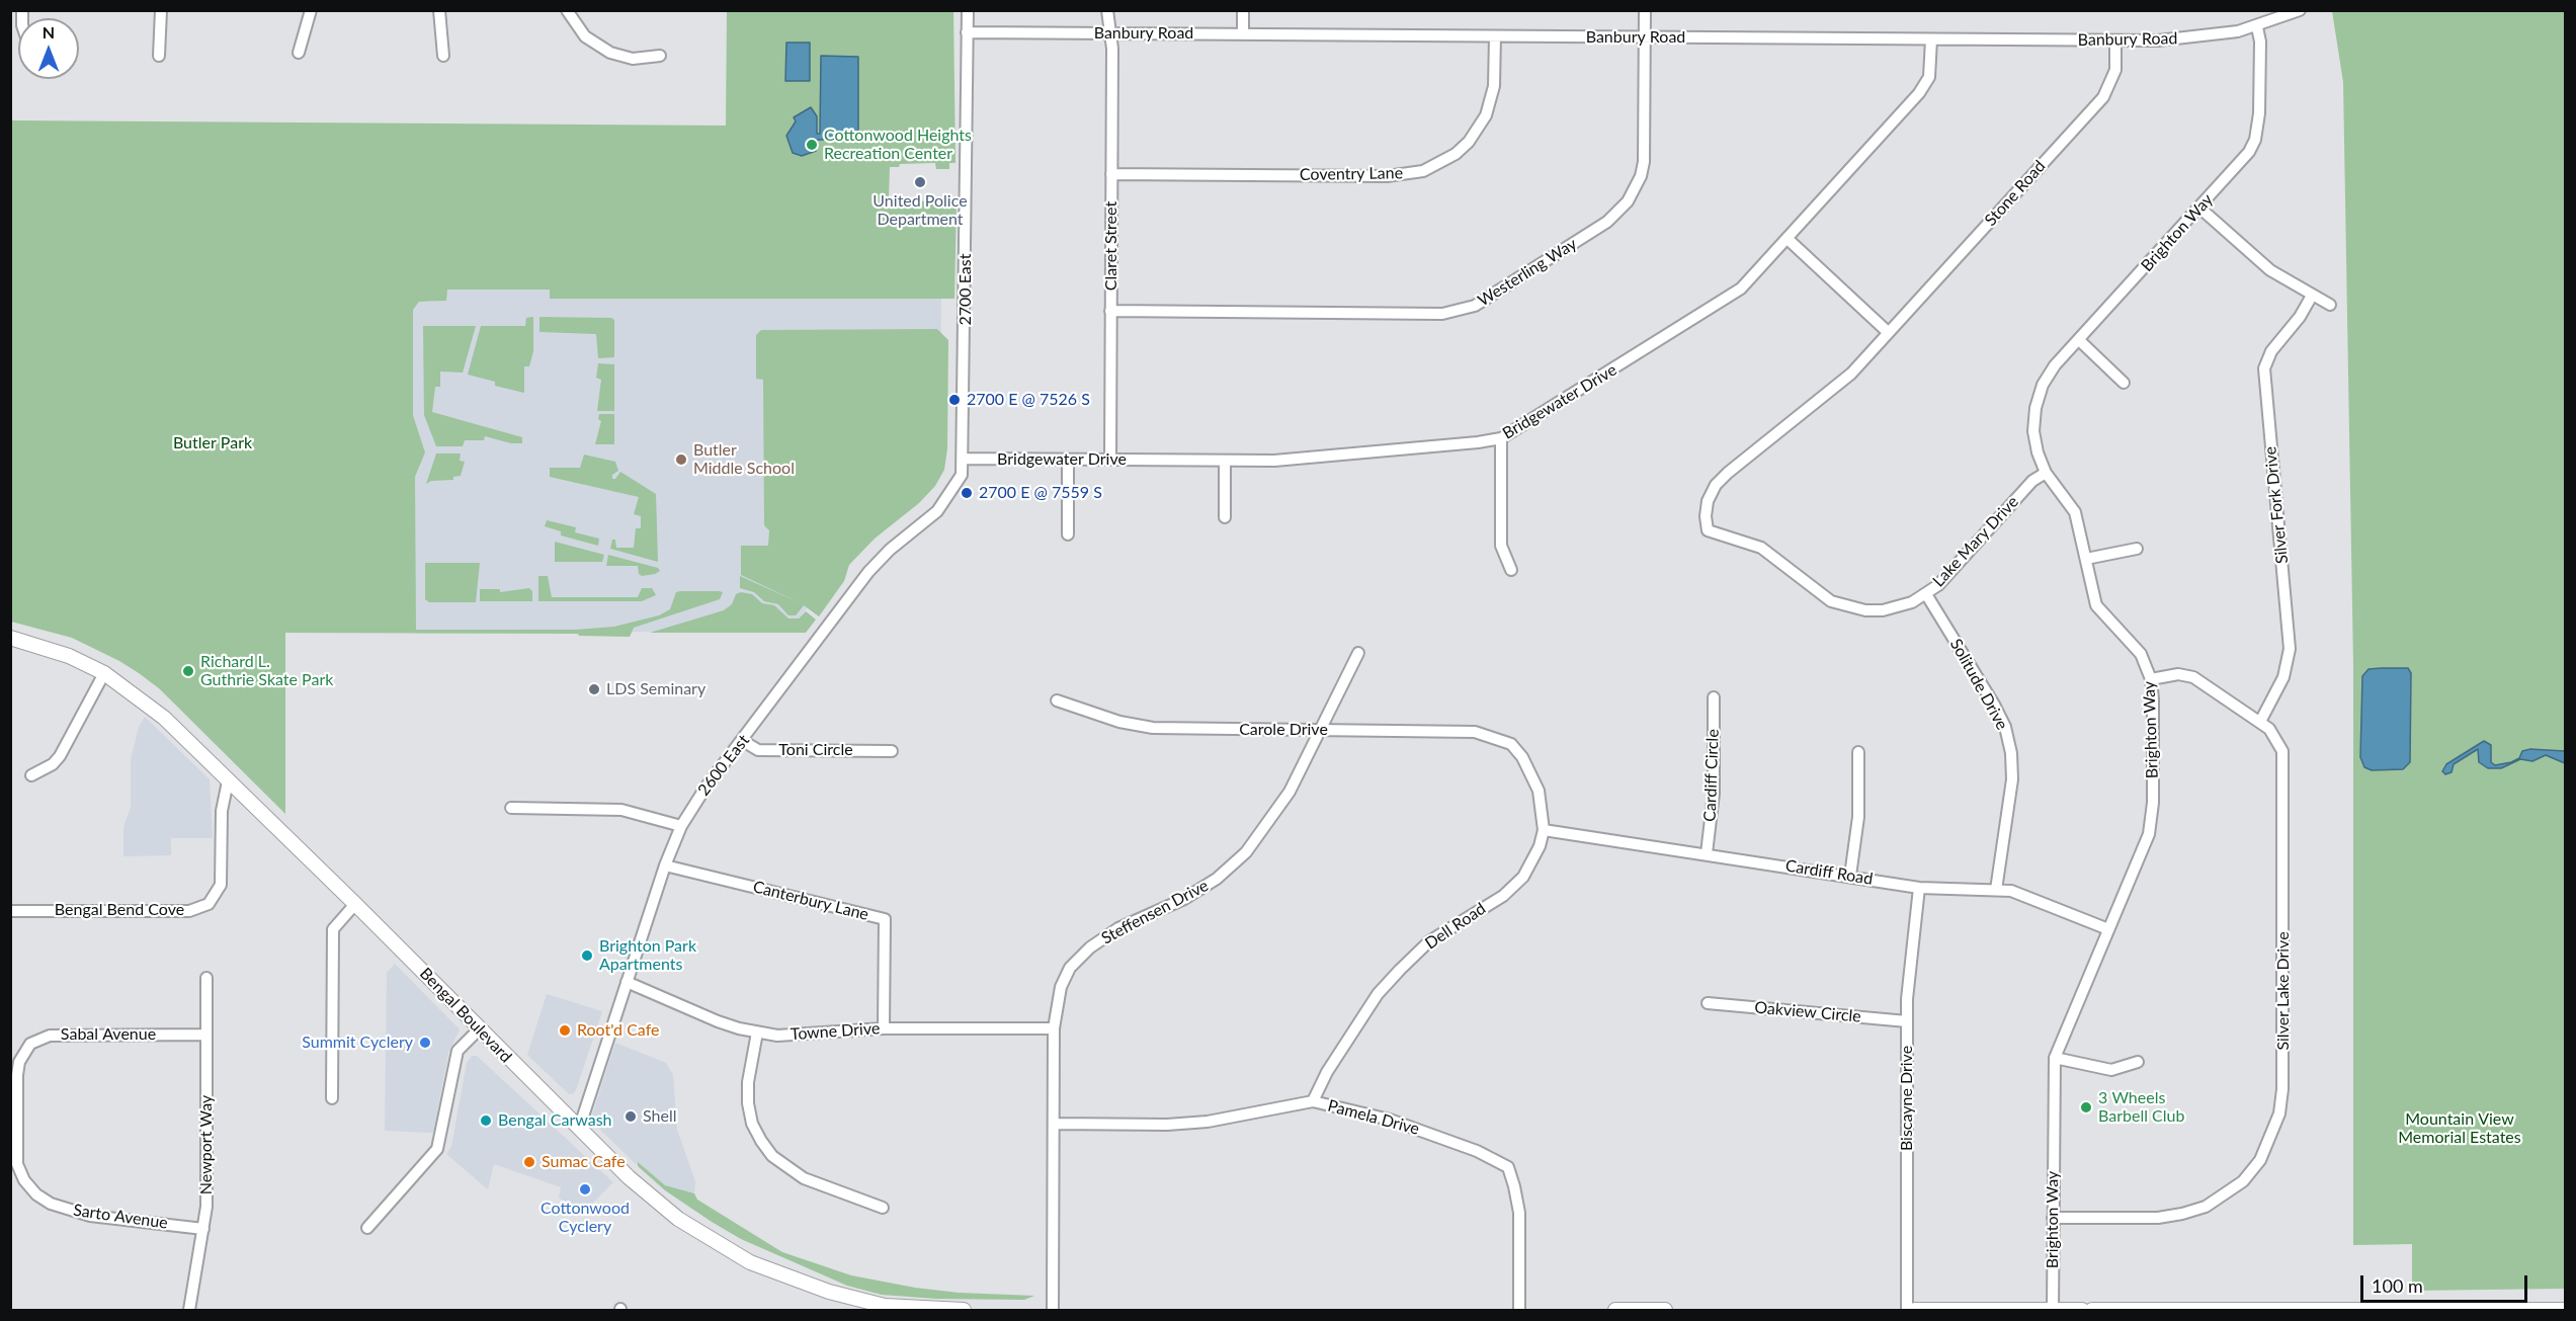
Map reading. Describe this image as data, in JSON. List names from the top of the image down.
{
  "streets": {
    "main road": ["Bengal Boulevard"],
    "street": [
      "Banbury Road",
      "Coventry Lane",
      "Stone Road",
      "Brighton Way",
      "Claret Street",
      "Westerling Way",
      "2700 East",
      "Bridgewater Drive",
      "Silver Fork Drive",
      "Lake Mary Drive",
      "Solitude Drive",
      "Carole Drive",
      "Toni Circle",
      "2600 East",
      "Cardiff Circle",
      "Cardiff Road",
      "Canterbury Lane",
      "Bengal Bend Cove",
      "Steffensen Drive",
      "Dell Road",
      "Silver Lake Drive",
      "Oakview Circle",
      "Towne Drive",
      "Sabal Avenue",
      "Biscayne Drive",
      "Pamela Drive",
      "Newport Way",
      "Sarto Avenue"
    ]
  },
  "crossings": [
    ["Banbury Road", "Coventry Lane"],
    ["Banbury Road", "Stone Road"],
    ["Banbury Road", "Brighton Way"],
    ["Banbury Road", "Claret Street"],
    ["Banbury Road", "Westerling Way"],
    ["Banbury Road", "2700 East"],
    ["Banbury Road", "Bridgewater Drive"],
    ["Coventry Lane", "Claret Street"],
    ["Stone Road", "Lake Mary Drive"],
    ["Brighton Way", "Lake Mary Drive"],
    ["Brighton Way", "Cardiff Road"],
    ["Brighton Way", "Silver Lake Drive"],
    ["Claret Street", "Westerling Way"],
    ["Claret Street", "Bridgewater Drive"],
    ["2700 East", "Bridgewater Drive"],
    ["2700 East", "2600 East"],
    ["Bridgewater Drive", "2600 East"],
    ["Silver Fork Drive", "Silver Lake Drive"],
    ["Lake Mary Drive", "Solitude Drive"],
    ["Solitude Drive", "Cardiff Road"],
    ["Carole Drive", "Steffensen Drive"],
    ["Carole Drive", "Dell Road"],
    ["Toni Circle", "2600 East"],
    ["2600 East", "Canterbury Lane"],
    ["2600 East", "Bengal Boulevard"],
    ["2600 East", "Towne Drive"],
    ["Cardiff Circle", "Cardiff Road"],
    ["Cardiff Road", "Dell Road"],
    ["Cardiff Road", "Biscayne Drive"],
    ["Canterbury Lane", "Towne Drive"],
    ["Bengal Bend Cove", "Bengal Boulevard"],
    ["Steffensen Drive", "Towne Drive"],
    ["Steffensen Drive", "Pamela Drive"],
    ["Dell Road", "Pamela Drive"],
    ["Oakview Circle", "Biscayne Drive"],
    ["Sabal Avenue", "Newport Way"],
    ["Sabal Avenue", "Sarto Avenue"],
    ["Newport Way", "Sarto Avenue"]
  ],
  "parks": ["Butler Park", "Mountain View Memorial Estates"],
  "places": [
    "Cottonwood Heights Recreation Center",
    "United Police Department",
    "2700 E @ 7526 S",
    "Butler Middle School",
    "2700 E @ 7559 S",
    "Richard L. Guthrie Skate Park",
    "LDS Seminary",
    "Brighton Park Apartments",
    "Root'd Cafe",
    "Summit Cyclery",
    "3 Wheels Barbell Club",
    "Shell",
    "Bengal Carwash",
    "Sumac Cafe",
    "Cottonwood Cyclery"
  ],
  "scale_bar": "100 m",
  "north": "top"
}
